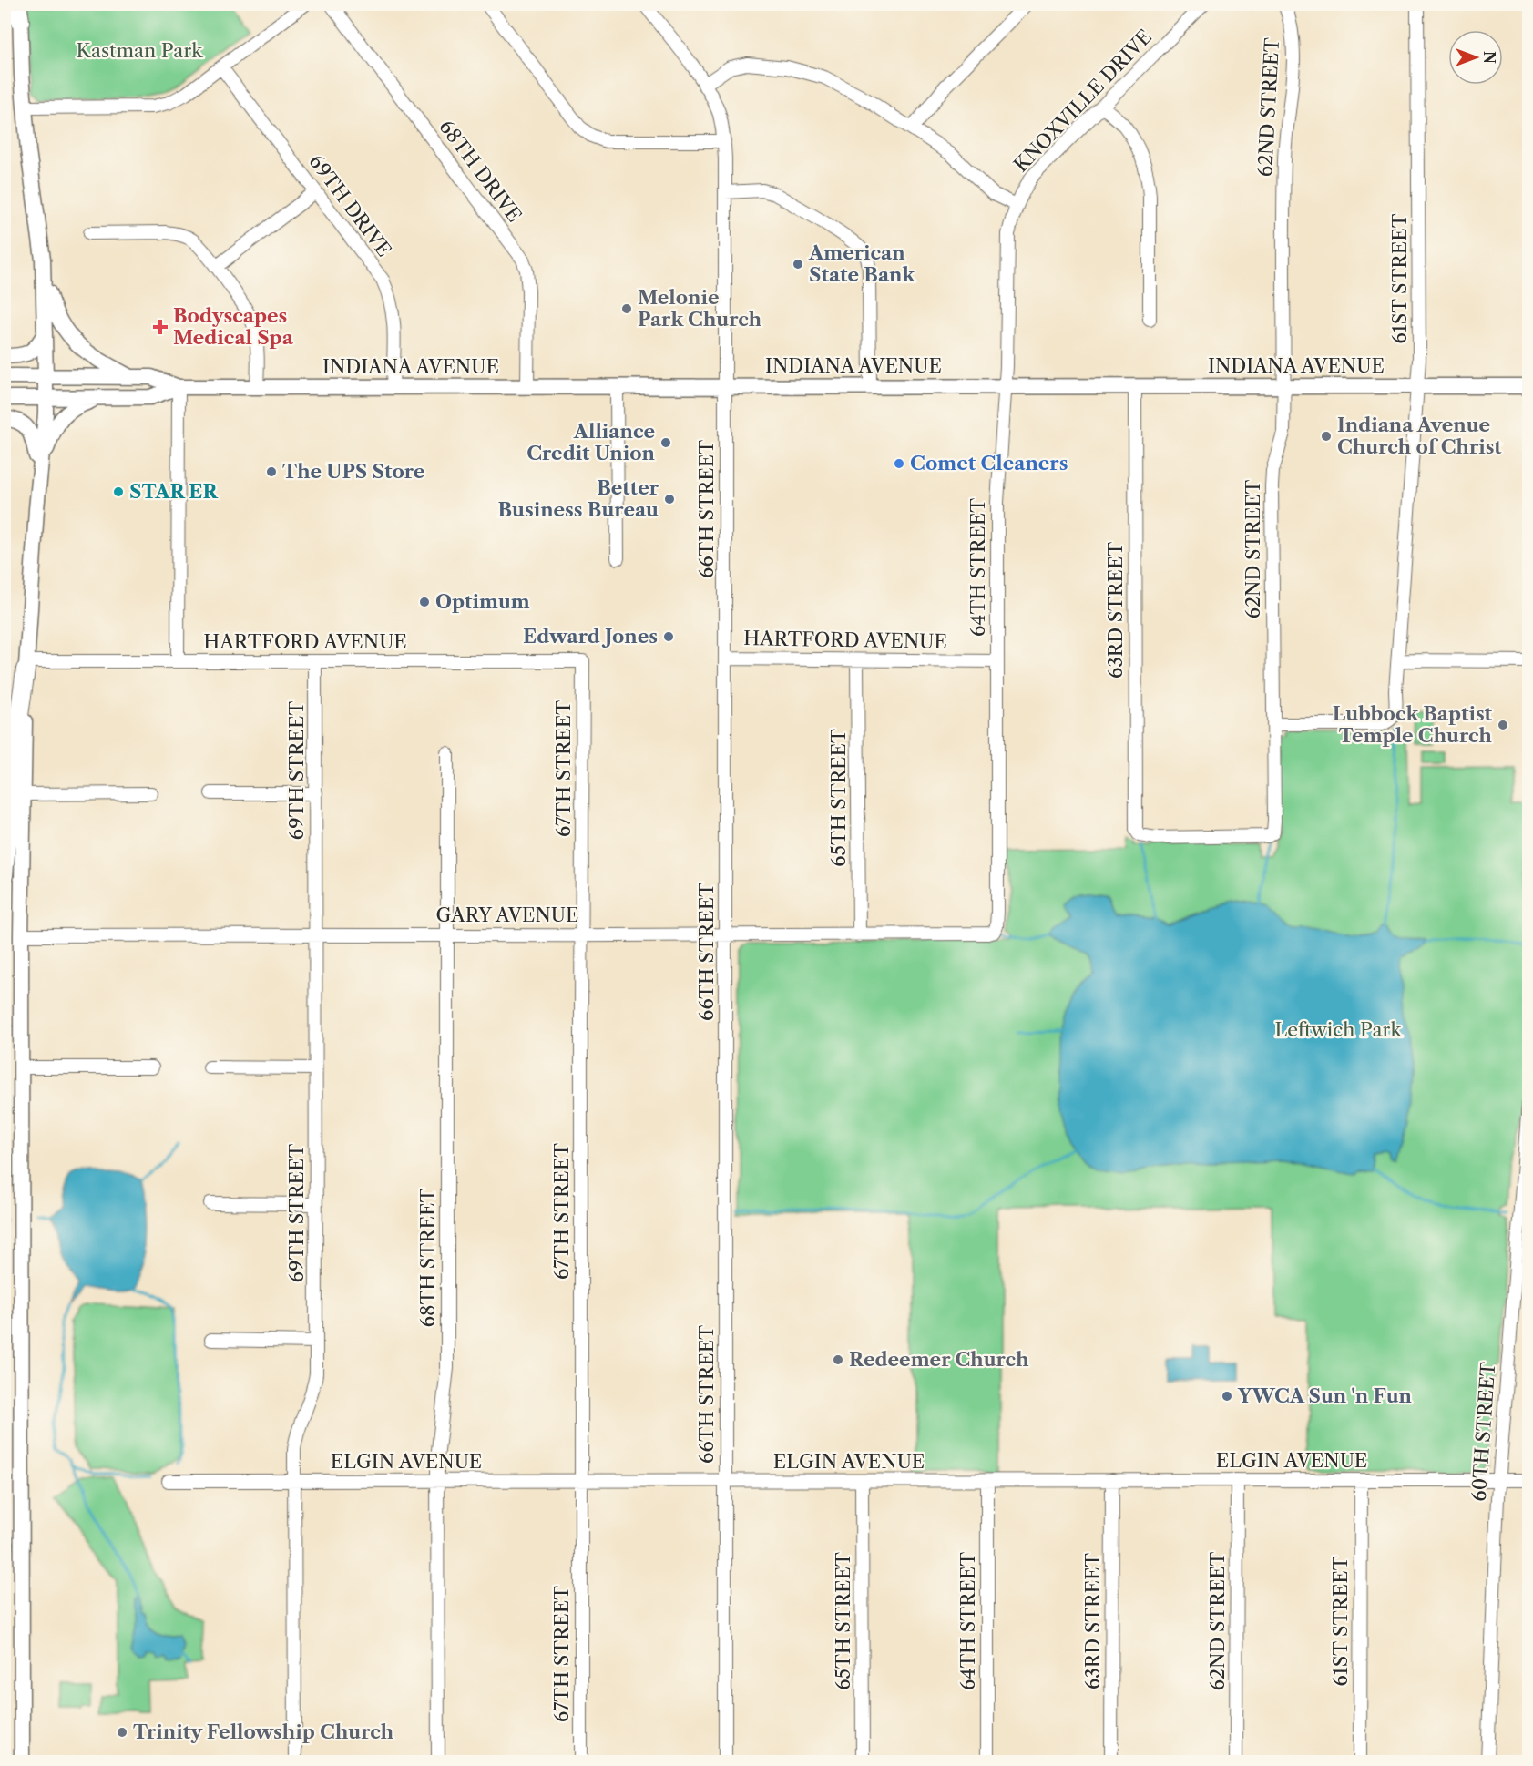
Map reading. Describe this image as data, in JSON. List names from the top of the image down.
{
  "streets": {
    "main road": ["INDIANA AVENUE"],
    "street": [
      "KNOXVILLE DRIVE",
      "62ND STREET",
      "68TH DRIVE",
      "69TH DRIVE",
      "61ST STREET",
      "66TH STREET",
      "64TH STREET",
      "63RD STREET",
      "HARTFORD AVENUE",
      "67TH STREET",
      "69TH STREET",
      "65TH STREET",
      "GARY AVENUE",
      "68TH STREET",
      "60TH STREET",
      "ELGIN AVENUE"
    ]
  },
  "crossings": [
    ["KNOXVILLE DRIVE", "64TH STREET"],
    ["62ND STREET", "61ST STREET"],
    ["62ND STREET", "INDIANA AVENUE"],
    ["62ND STREET", "63RD STREET"],
    ["62ND STREET", "ELGIN AVENUE"],
    ["68TH DRIVE", "INDIANA AVENUE"],
    ["69TH DRIVE", "INDIANA AVENUE"],
    ["61ST STREET", "INDIANA AVENUE"],
    ["61ST STREET", "ELGIN AVENUE"],
    ["INDIANA AVENUE", "66TH STREET"],
    ["INDIANA AVENUE", "64TH STREET"],
    ["INDIANA AVENUE", "63RD STREET"],
    ["66TH STREET", "HARTFORD AVENUE"],
    ["66TH STREET", "GARY AVENUE"],
    ["66TH STREET", "ELGIN AVENUE"],
    ["64TH STREET", "HARTFORD AVENUE"],
    ["64TH STREET", "GARY AVENUE"],
    ["64TH STREET", "ELGIN AVENUE"],
    ["63RD STREET", "ELGIN AVENUE"],
    ["HARTFORD AVENUE", "67TH STREET"],
    ["HARTFORD AVENUE", "69TH STREET"],
    ["HARTFORD AVENUE", "65TH STREET"],
    ["67TH STREET", "GARY AVENUE"],
    ["67TH STREET", "ELGIN AVENUE"],
    ["69TH STREET", "GARY AVENUE"],
    ["69TH STREET", "ELGIN AVENUE"],
    ["65TH STREET", "GARY AVENUE"],
    ["65TH STREET", "ELGIN AVENUE"],
    ["GARY AVENUE", "68TH STREET"],
    ["68TH STREET", "ELGIN AVENUE"],
    ["60TH STREET", "ELGIN AVENUE"]
  ],
  "parks": ["Kastman Park", "Leftwich Park"],
  "places": {
    "other": [
      "American State Bank",
      "Melonie Park Church",
      "Indiana Avenue Church of Christ",
      "Alliance Credit Union",
      "Comet Cleaners",
      "The UPS Store",
      "STAR ER",
      "Better Business Bureau",
      "Optimum",
      "Edward Jones",
      "Lubbock Baptist Temple Church",
      "Redeemer Church",
      "YWCA Sun 'n Fun",
      "Trinity Fellowship Church"
    ],
    "health": ["Bodyscapes Medical Spa"]
  },
  "north": "right"
}
